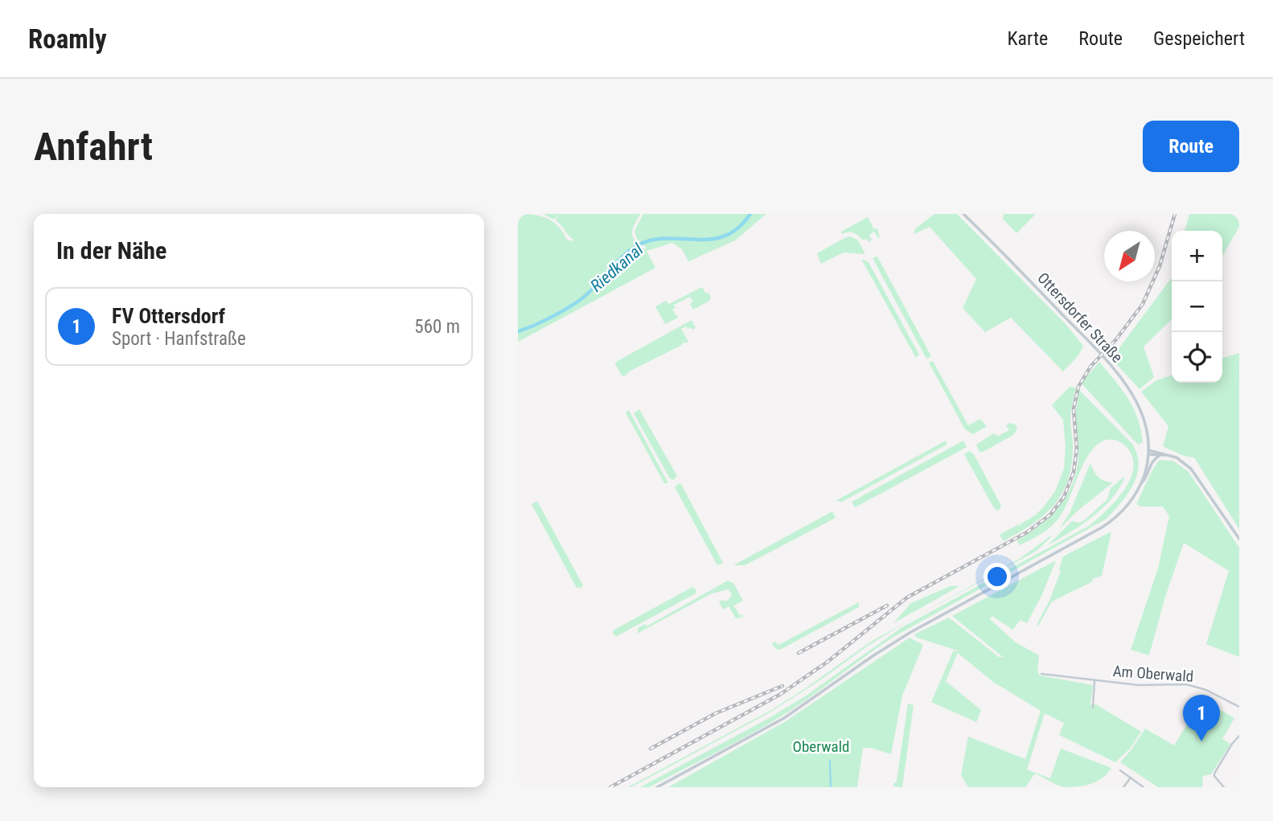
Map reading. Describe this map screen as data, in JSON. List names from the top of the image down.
{
  "streets": {
    "street": ["Ottersdorfer Straße", "Am Oberwald"]
  },
  "water": ["Riedkanal"],
  "parks": ["Oberwald"],
  "north": "bottom left",
  "page": {
    "header": "Roamly",
    "nav": ["Karte", "Route", "Gespeichert"],
    "buttons": "Route",
    "title": "Anfahrt",
    "heading": "In der Nähe",
    "map_buttons": ["+", "−"],
    "list": [
      {
        "mark": "1",
        "name": "FV Ottersdorf",
        "note": "Sport · Hanfstraße",
        "value": "560 m"
      }
    ],
    "pins": "1"
  }
}
